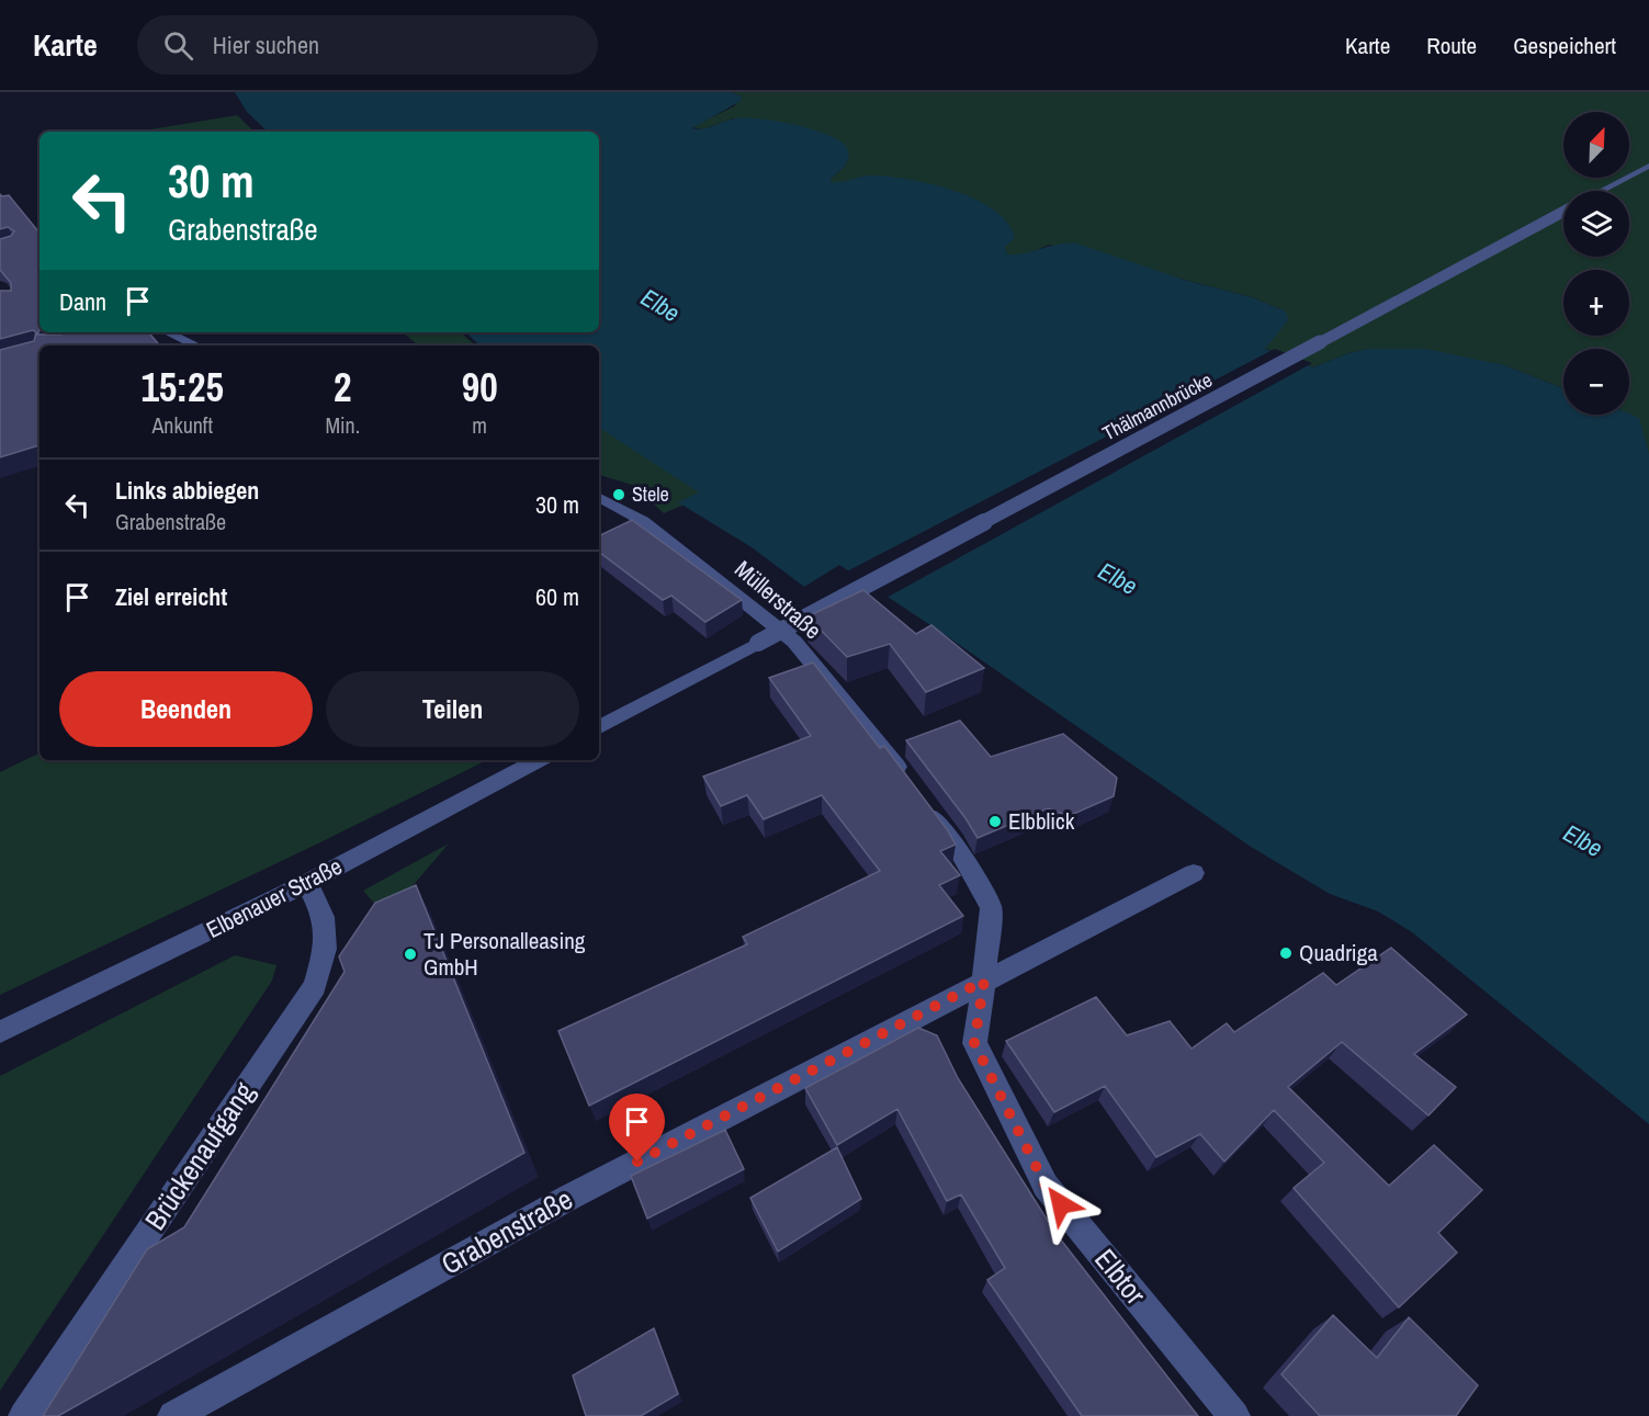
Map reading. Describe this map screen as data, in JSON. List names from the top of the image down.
{
  "streets": {
    "street": [
      "Thälmannbrücke",
      "Müllerstraße",
      "Elbenauer Straße",
      "Brückenaufgang",
      "Grabenstraße",
      "Elbtor"
    ]
  },
  "crossings": [
    ["Elbenauer Straße", "Brückenaufgang"],
    ["Grabenstraße", "Elbtor"]
  ],
  "water": ["Elbe"],
  "places": [
    "Stele",
    "Elbblick",
    "Quadriga",
    "TJ Personalleasing GmbH"
  ],
  "north": "top right",
  "page": {
    "header": "Karte",
    "search": "Hier suchen",
    "nav": ["Karte", "Route", "Gespeichert"],
    "map_buttons": ["+", "−"],
    "turn": ["30 m", "Grabenstraße"],
    "then": "Dann",
    "eta": [
      "15:25",
      "Ankunft",
      "2",
      "Min.",
      "90",
      "m"
    ],
    "list": [
      {
        "name": "Links abbiegen",
        "note": "Grabenstraße",
        "value": "30 m"
      },
      {
        "name": "Ziel erreicht",
        "value": "60 m"
      }
    ],
    "buttons": ["Beenden", "Teilen"]
  }
}
